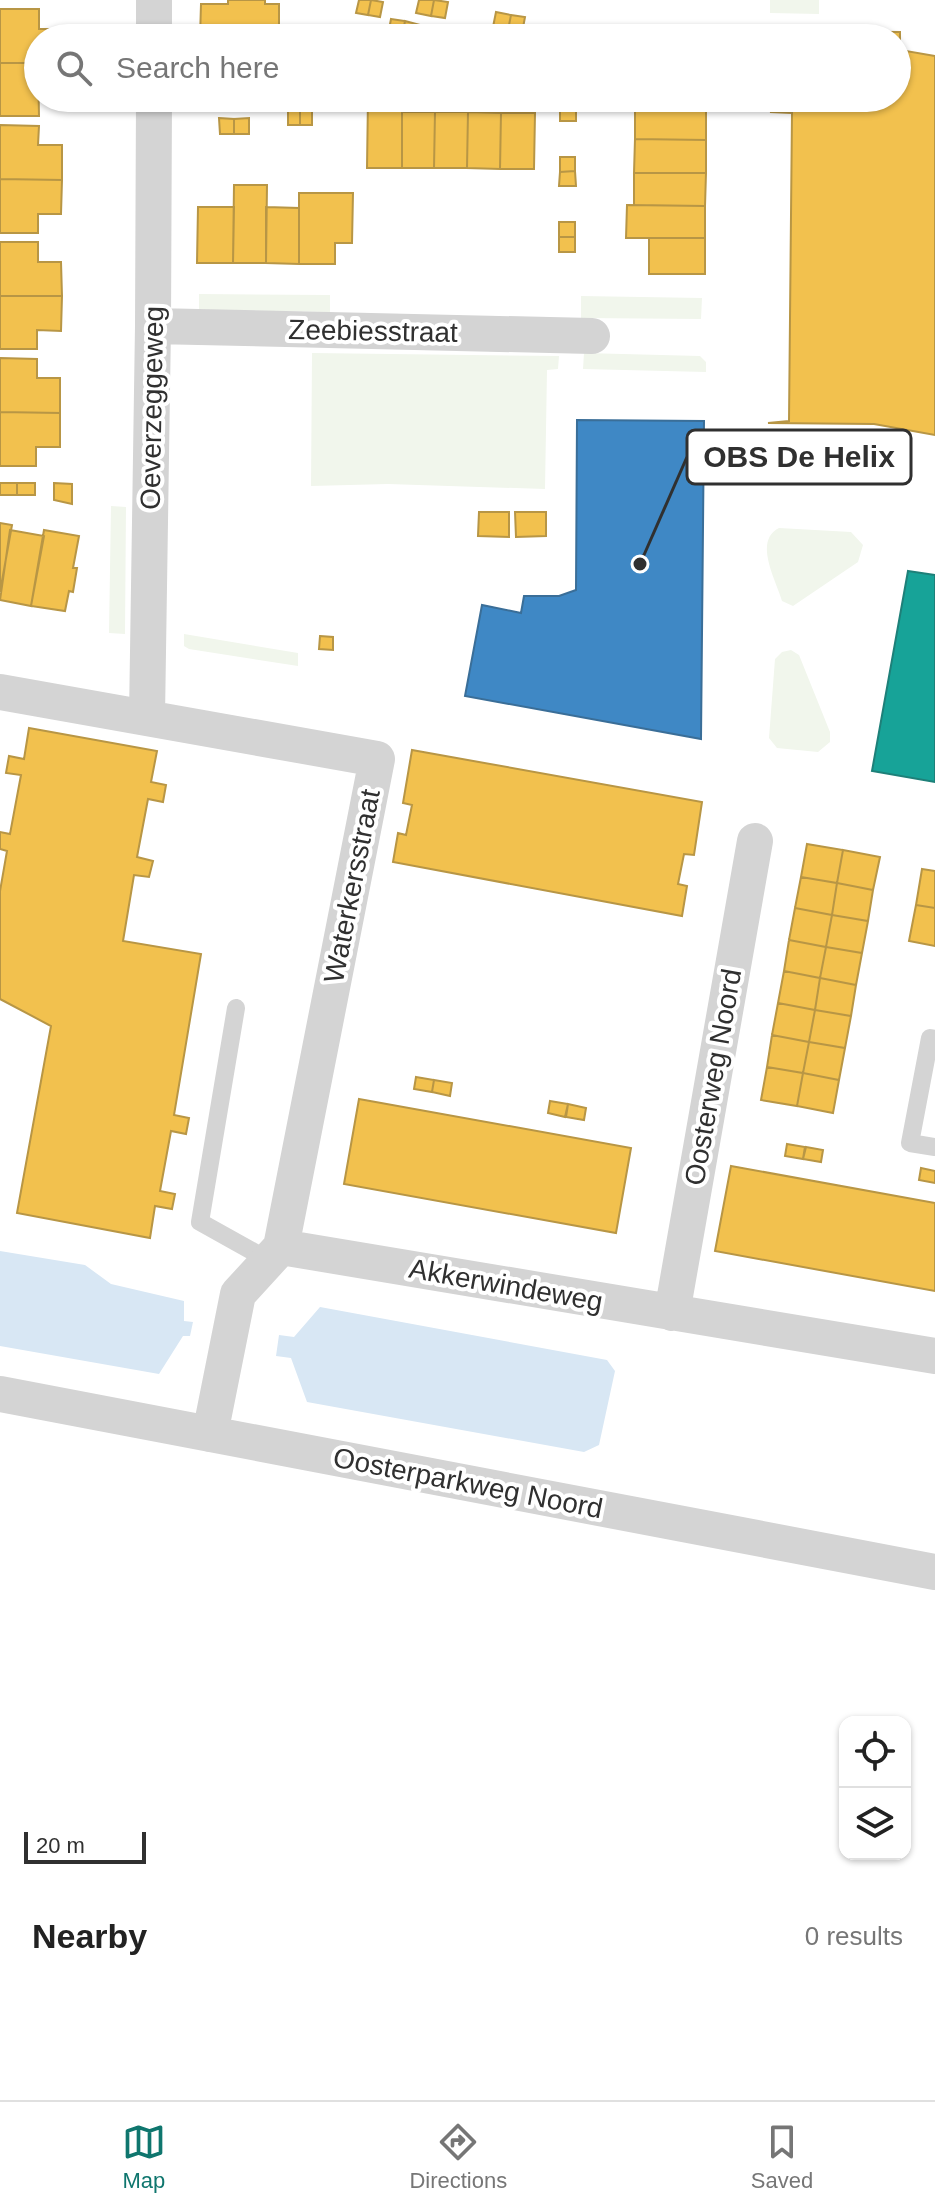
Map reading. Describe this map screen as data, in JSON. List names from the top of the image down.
{
  "streets": {
    "street": [
      "Zeebiesstraat",
      "Oeverzeggeweg",
      "Waterkersstraat",
      "Oosterweg Noord",
      "Akkerwindeweg",
      "Oosterparkweg Noord"
    ]
  },
  "crossings": [
    ["Zeebiesstraat", "Oeverzeggeweg"],
    ["Oeverzeggeweg", "Waterkersstraat"],
    ["Waterkersstraat", "Akkerwindeweg"],
    ["Oosterweg Noord", "Akkerwindeweg"]
  ],
  "places": ["OBS De Helix"],
  "scale_bar": "20 m",
  "page": {
    "search": "Search here",
    "scale": "20 m",
    "heading": ["Nearby", "0 results"],
    "nav": ["Map", "Directions", "Saved"]
  }
}
